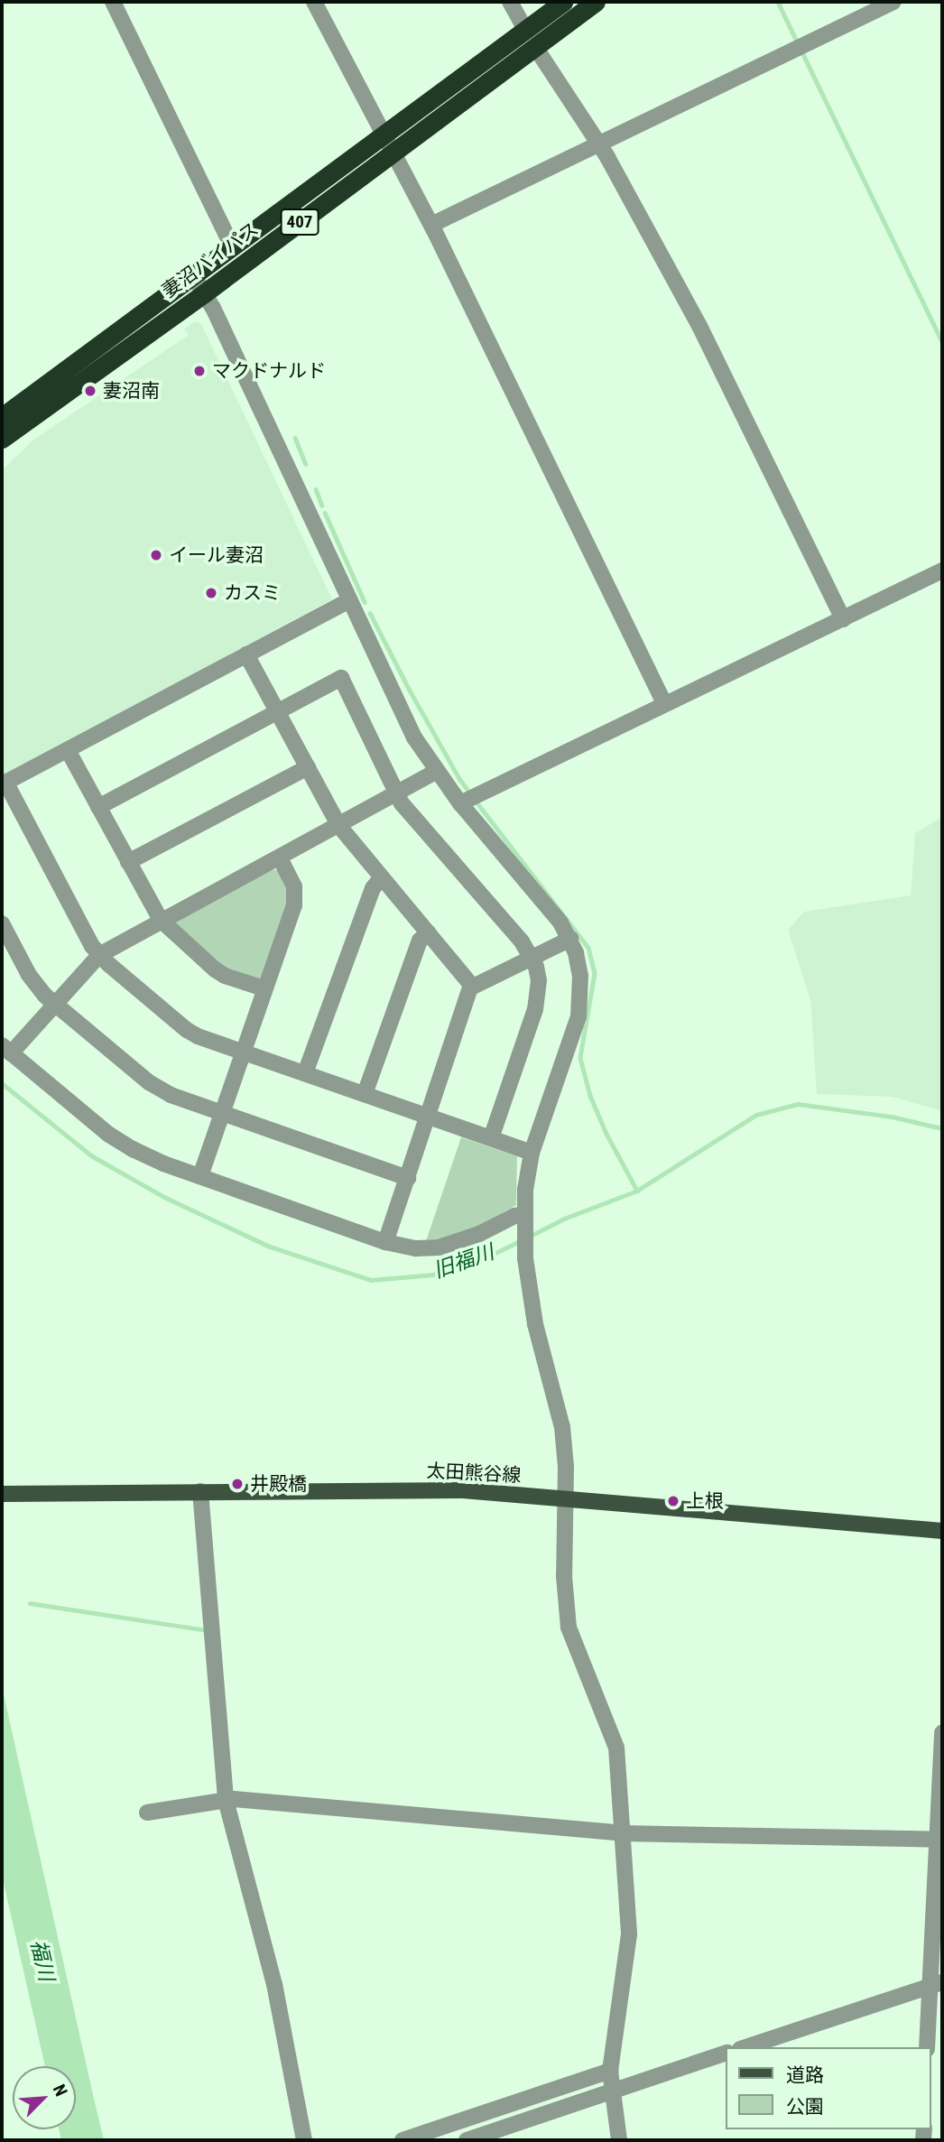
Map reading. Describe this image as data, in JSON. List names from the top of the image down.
{
  "streets": {
    "highway": ["407", "妻沼バイパス"],
    "main road": ["太田熊谷線"]
  },
  "water": ["旧福川", "福川"],
  "places": [
    "マクドナルド",
    "妻沼南",
    "イール妻沼",
    "カスミ",
    "井殿橋",
    "上根"
  ],
  "legend": ["道路", "公園"],
  "north": "top right"
}
